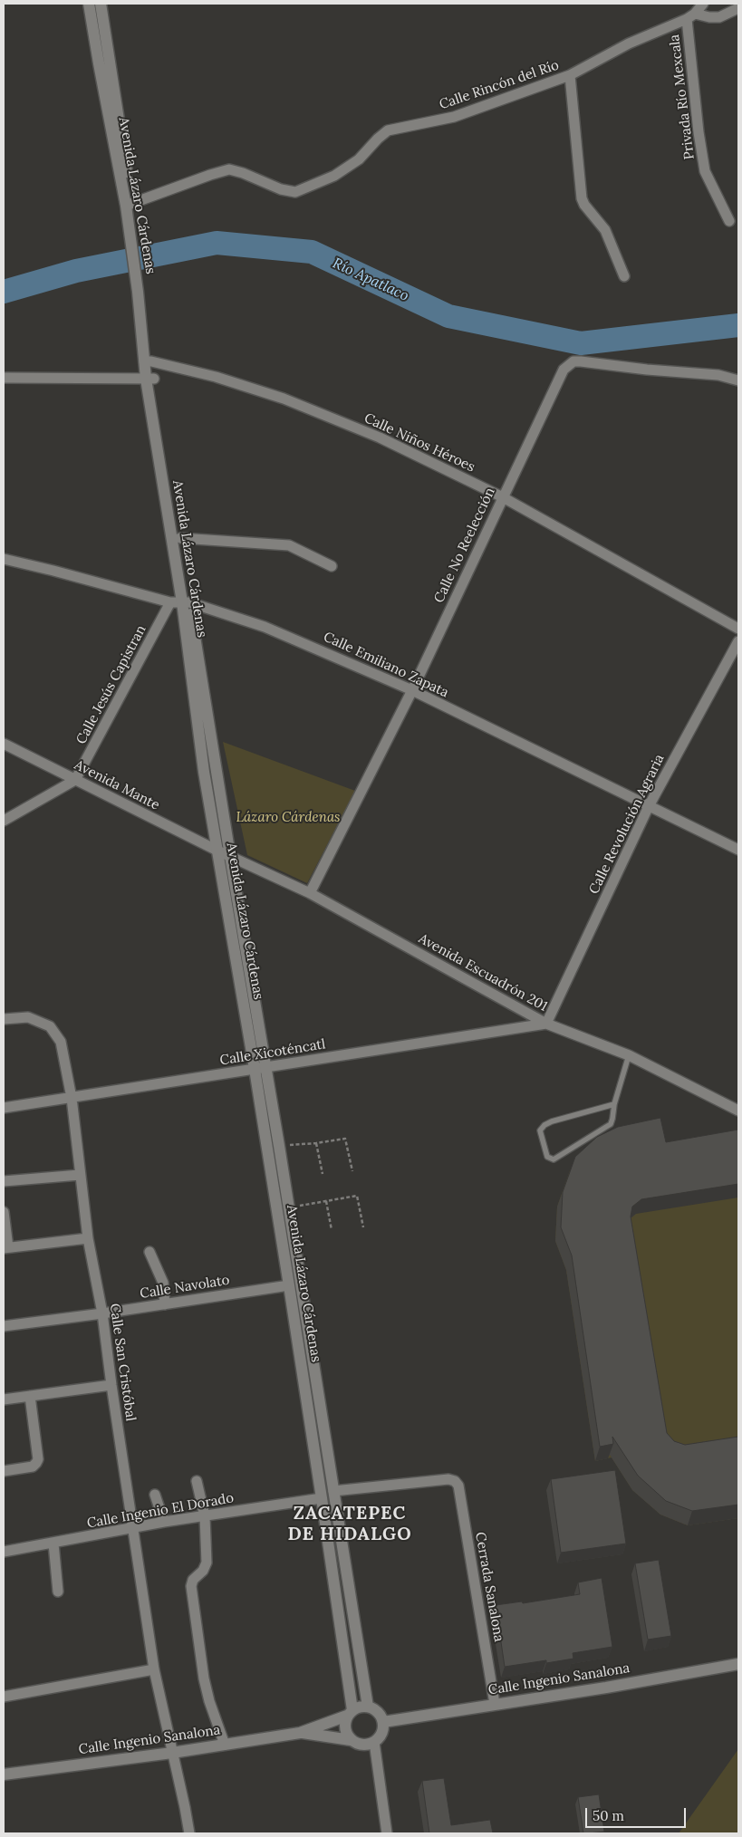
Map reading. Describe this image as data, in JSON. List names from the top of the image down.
{
  "streets": {
    "main road": ["Avenida Lázaro Cárdenas", "Calle Ingenio Sanalona"],
    "street": [
      "Calle Rincón del Río",
      "Privada Río Mexcala",
      "Calle Niños Héroes",
      "Calle No Reelección",
      "Calle Emiliano Zapata",
      "Calle Jesús Capistran",
      "Avenida Mante",
      "Calle Revolución Agraria",
      "Avenida Escuadrón 201",
      "Calle Xicoténcatl",
      "Calle Navolato",
      "Calle San Cristóbal",
      "Calle Ingenio El Dorado",
      "Cerrada Sanalona"
    ]
  },
  "crossings": [
    ["Calle Rincón del Río", "Privada Río Mexcala"],
    ["Calle Rincón del Río", "Avenida Lázaro Cárdenas"],
    ["Avenida Lázaro Cárdenas", "Calle Niños Héroes"],
    ["Avenida Lázaro Cárdenas", "Calle Emiliano Zapata"],
    ["Avenida Lázaro Cárdenas", "Calle Jesús Capistran"],
    ["Avenida Lázaro Cárdenas", "Avenida Mante"],
    ["Avenida Lázaro Cárdenas", "Avenida Escuadrón 201"],
    ["Avenida Lázaro Cárdenas", "Calle Xicoténcatl"],
    ["Avenida Lázaro Cárdenas", "Calle Navolato"],
    ["Avenida Lázaro Cárdenas", "Calle Ingenio El Dorado"],
    ["Avenida Lázaro Cárdenas", "Cerrada Sanalona"],
    ["Avenida Lázaro Cárdenas", "Calle Ingenio Sanalona"],
    ["Calle Niños Héroes", "Calle No Reelección"],
    ["Calle No Reelección", "Calle Emiliano Zapata"],
    ["Calle No Reelección", "Avenida Escuadrón 201"],
    ["Calle Emiliano Zapata", "Calle Jesús Capistran"],
    ["Calle Emiliano Zapata", "Calle Revolución Agraria"],
    ["Calle Jesús Capistran", "Avenida Mante"],
    ["Avenida Mante", "Avenida Escuadrón 201"],
    ["Calle Revolución Agraria", "Avenida Escuadrón 201"],
    ["Calle Revolución Agraria", "Calle Xicoténcatl"],
    ["Avenida Escuadrón 201", "Calle Xicoténcatl"],
    ["Calle Xicoténcatl", "Calle San Cristóbal"],
    ["Calle Navolato", "Calle San Cristóbal"],
    ["Calle San Cristóbal", "Calle Ingenio El Dorado"],
    ["Calle San Cristóbal", "Calle Ingenio Sanalona"],
    ["Cerrada Sanalona", "Calle Ingenio Sanalona"]
  ],
  "districts": ["ZACATEPEC DE HIDALGO"],
  "water": ["Río Apatlaco"],
  "parks": ["Lázaro Cárdenas"],
  "scale_bar": "50 m"
}
